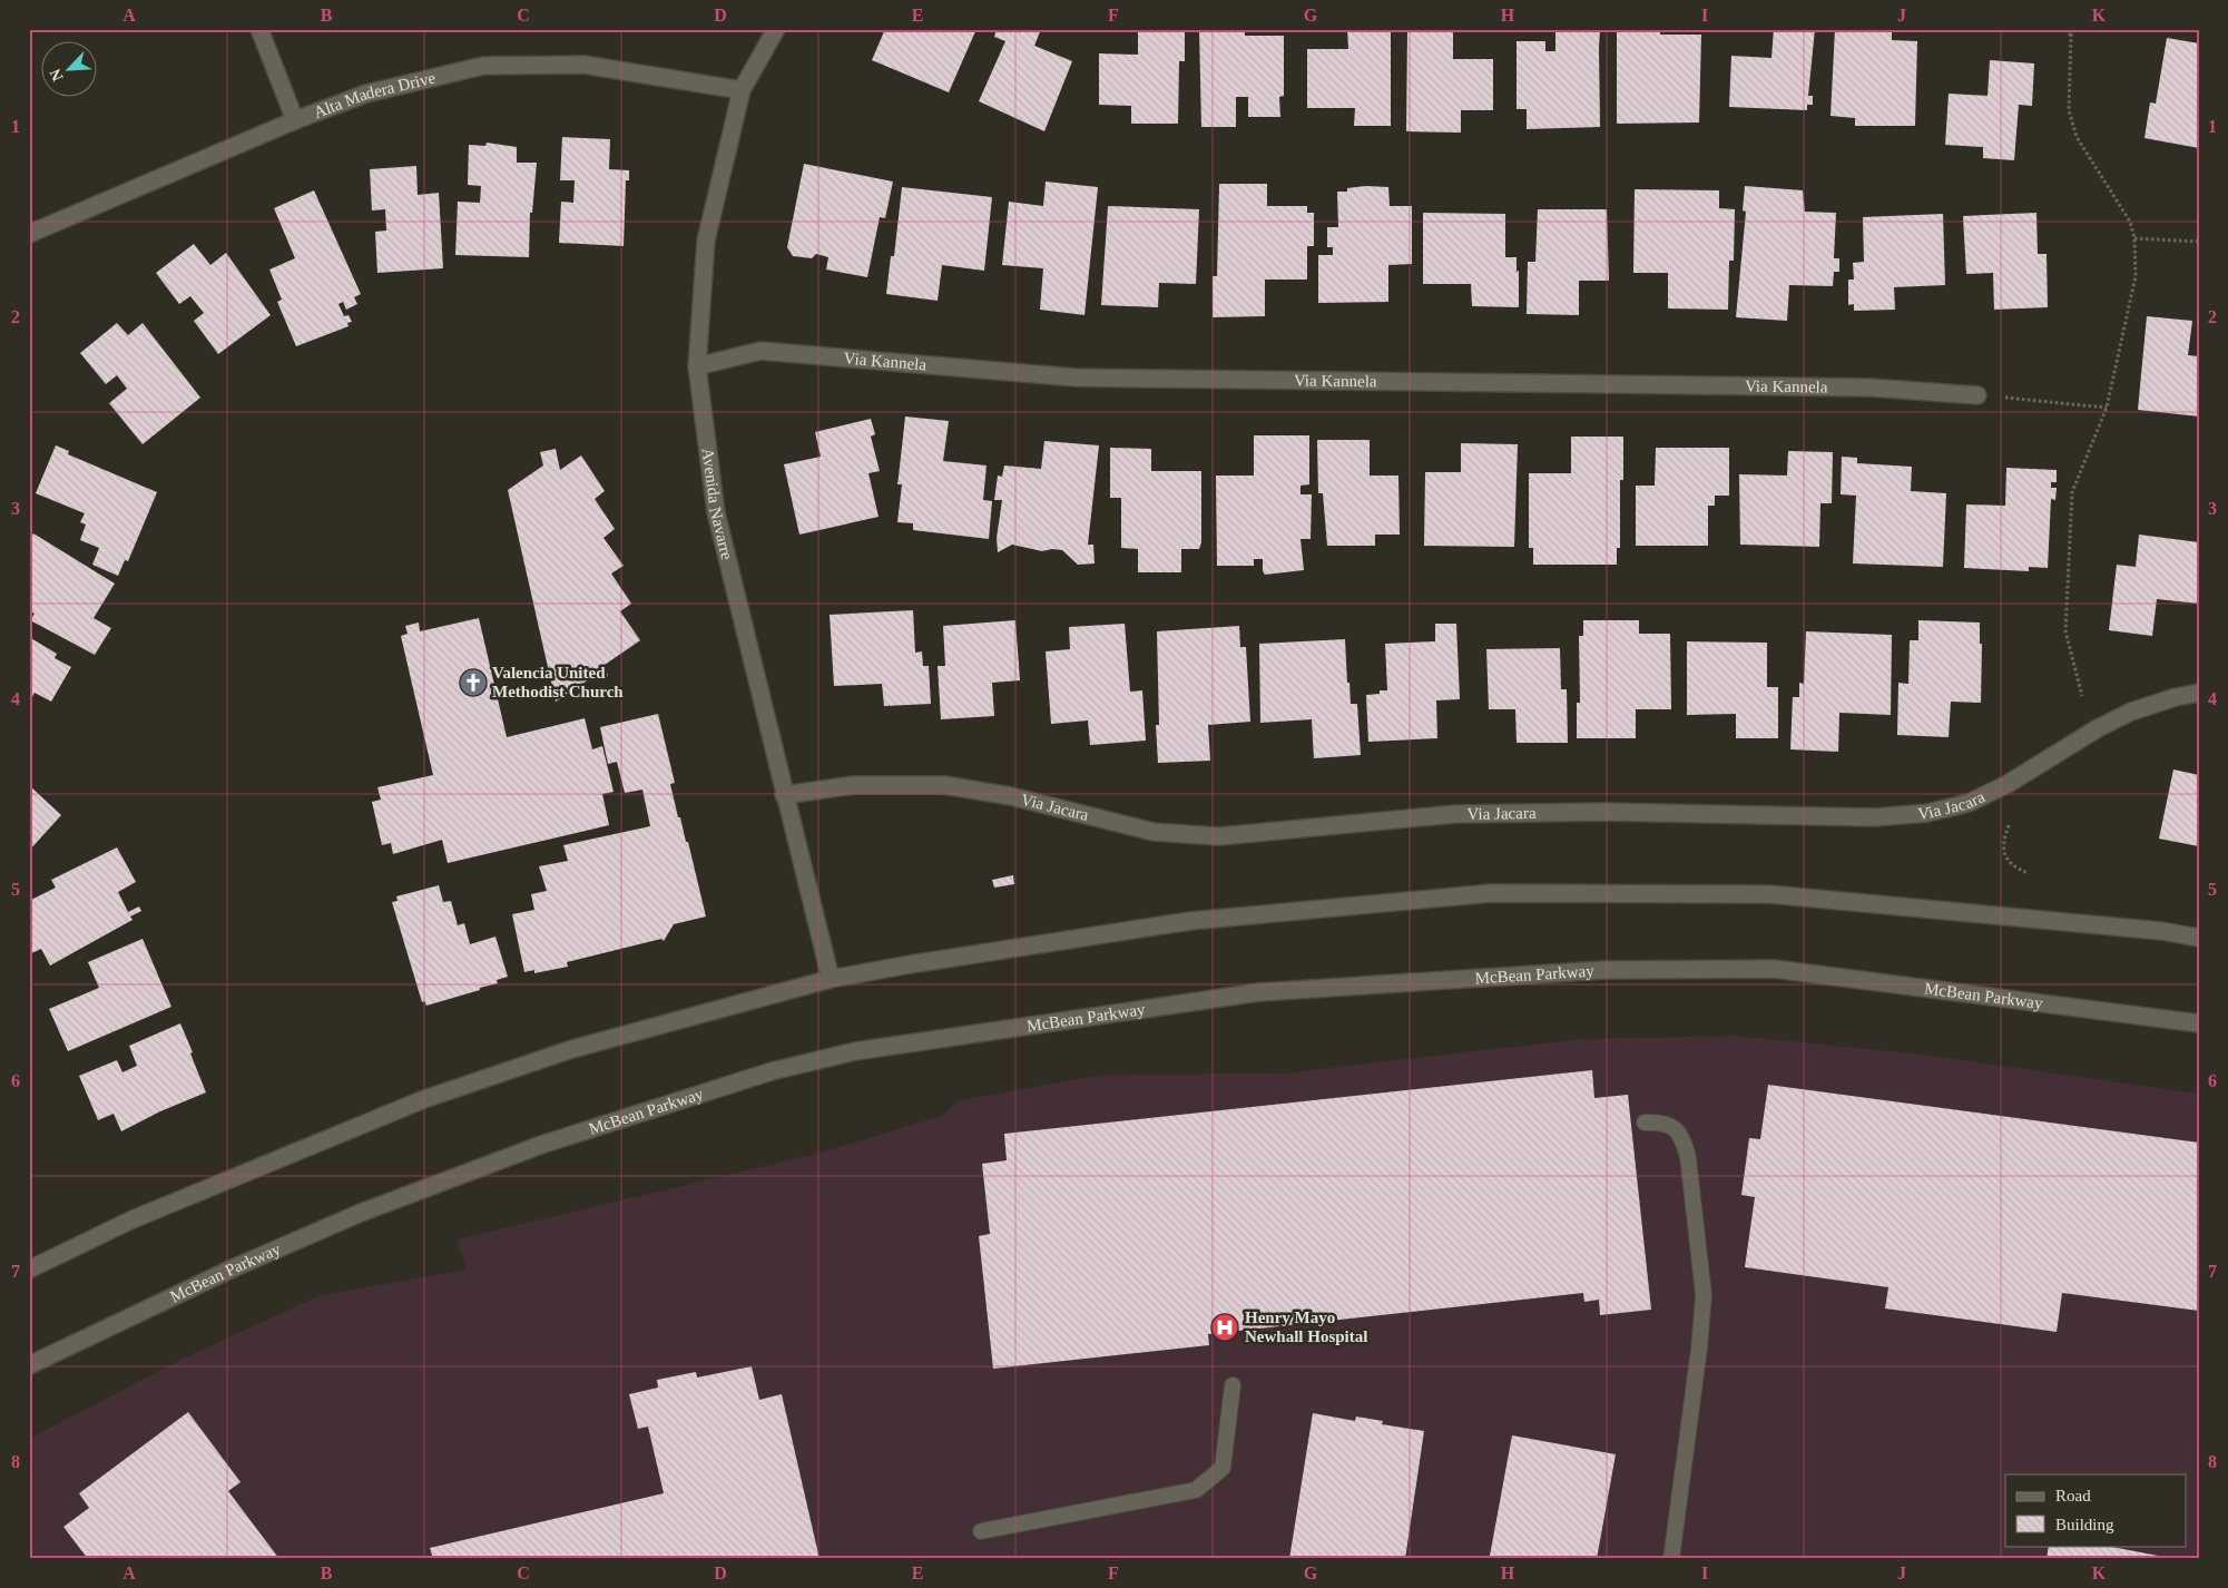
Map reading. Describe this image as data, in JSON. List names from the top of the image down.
{
  "streets": {
    "street": [
      "Alta Madera Drive",
      "Via Kannela",
      "Avenida Navarre",
      "Via Jacara",
      "McBean Parkway"
    ]
  },
  "crossings": [
    ["Alta Madera Drive", "Avenida Navarre"],
    ["Via Kannela", "Avenida Navarre"],
    ["Avenida Navarre", "Via Jacara"]
  ],
  "places": {
    "church": ["Valencia United Methodist Church"],
    "hospital": ["Henry Mayo Newhall Hospital"]
  },
  "legend": ["Road", "Building"],
  "north": "bottom left",
  "grid": {
    "columns": [
      "A",
      "B",
      "C",
      "D",
      "E",
      "F",
      "G",
      "H",
      "I",
      "J",
      "K"
    ],
    "rows": [
      "1",
      "2",
      "3",
      "4",
      "5",
      "6",
      "7",
      "8"
    ]
  }
}
